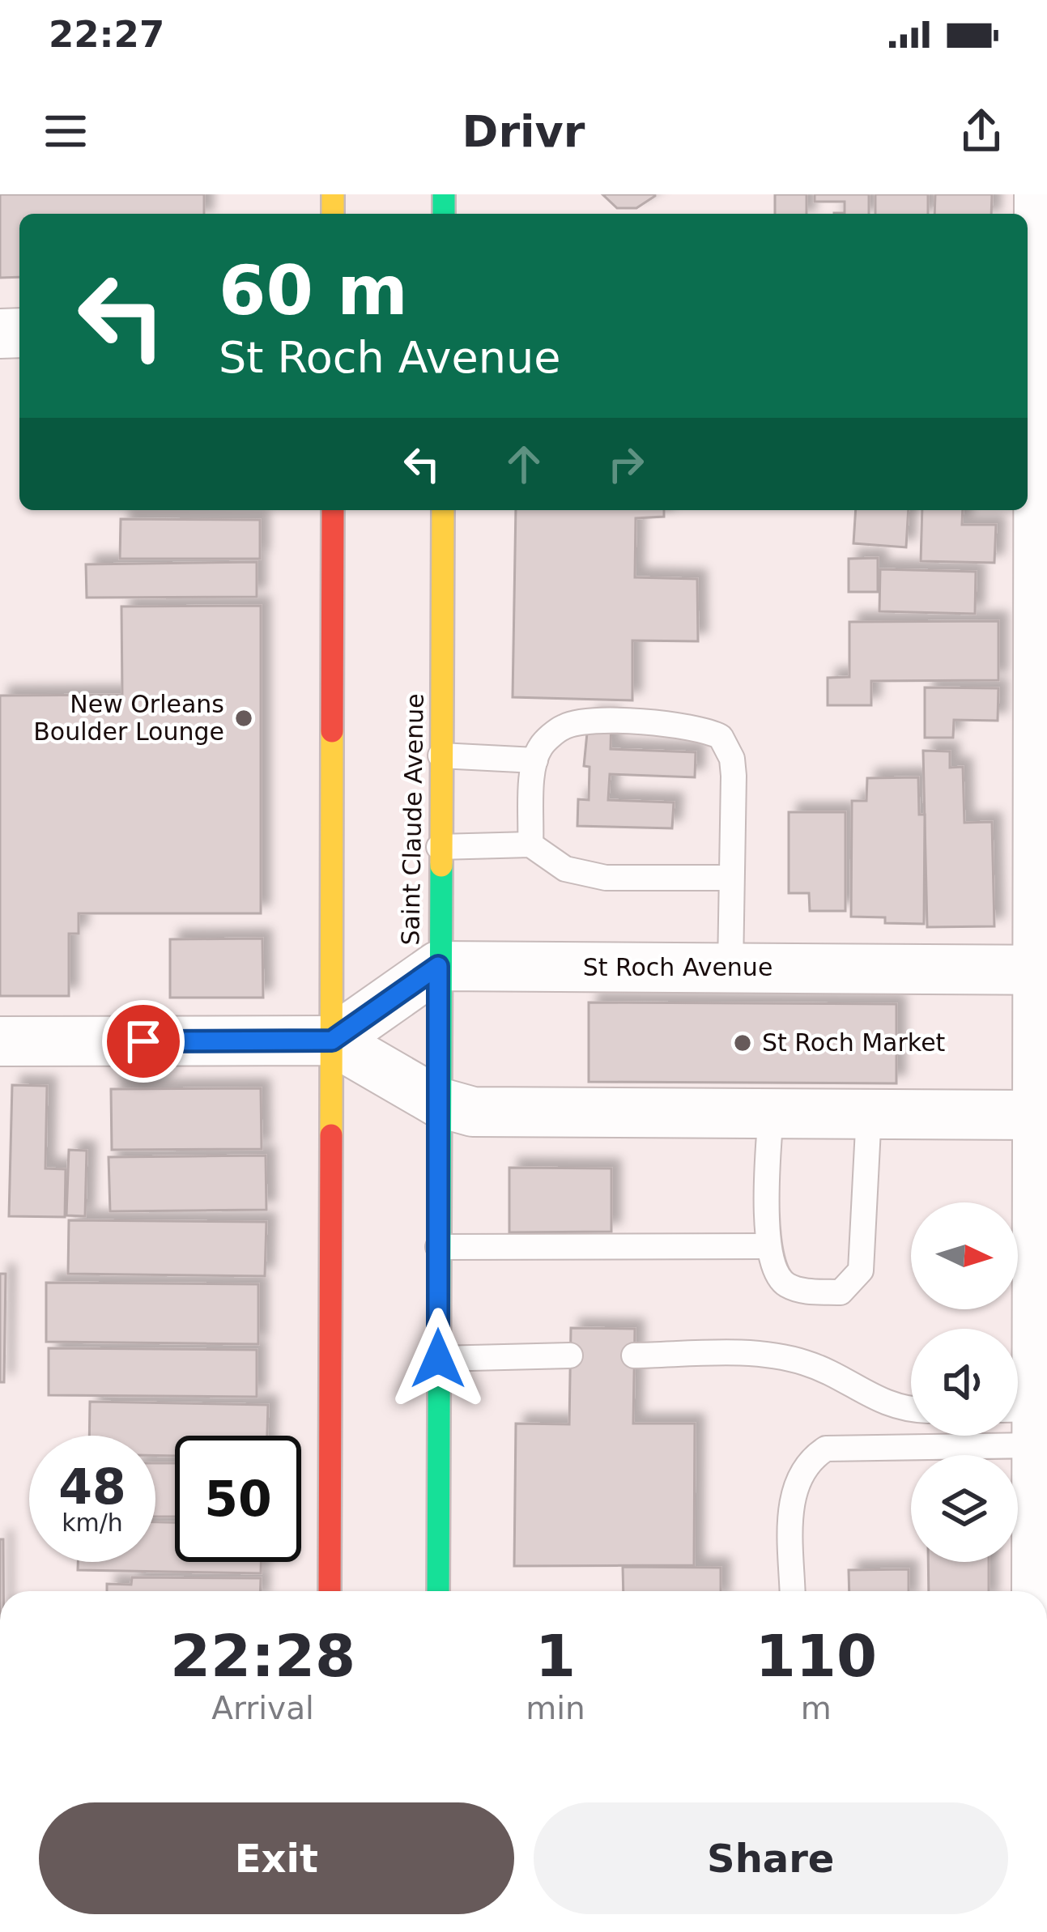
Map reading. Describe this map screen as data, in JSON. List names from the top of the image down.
{
  "streets": {
    "main road": ["Saint Claude Avenue"],
    "street": ["St Roch Avenue"]
  },
  "crossings": [
    ["Saint Claude Avenue", "St Roch Avenue"]
  ],
  "places": ["New Orleans Boulder Lounge", "St Roch Market"],
  "north": "right",
  "page": {
    "status": "22:27",
    "header": "Drivr",
    "turn": ["60 m", "St Roch Avenue"],
    "speed": "48 km/h",
    "limit": "50",
    "eta": [
      "22:28",
      "Arrival",
      "1",
      "min",
      "110",
      "m"
    ],
    "buttons": ["Exit", "Share"]
  }
}
